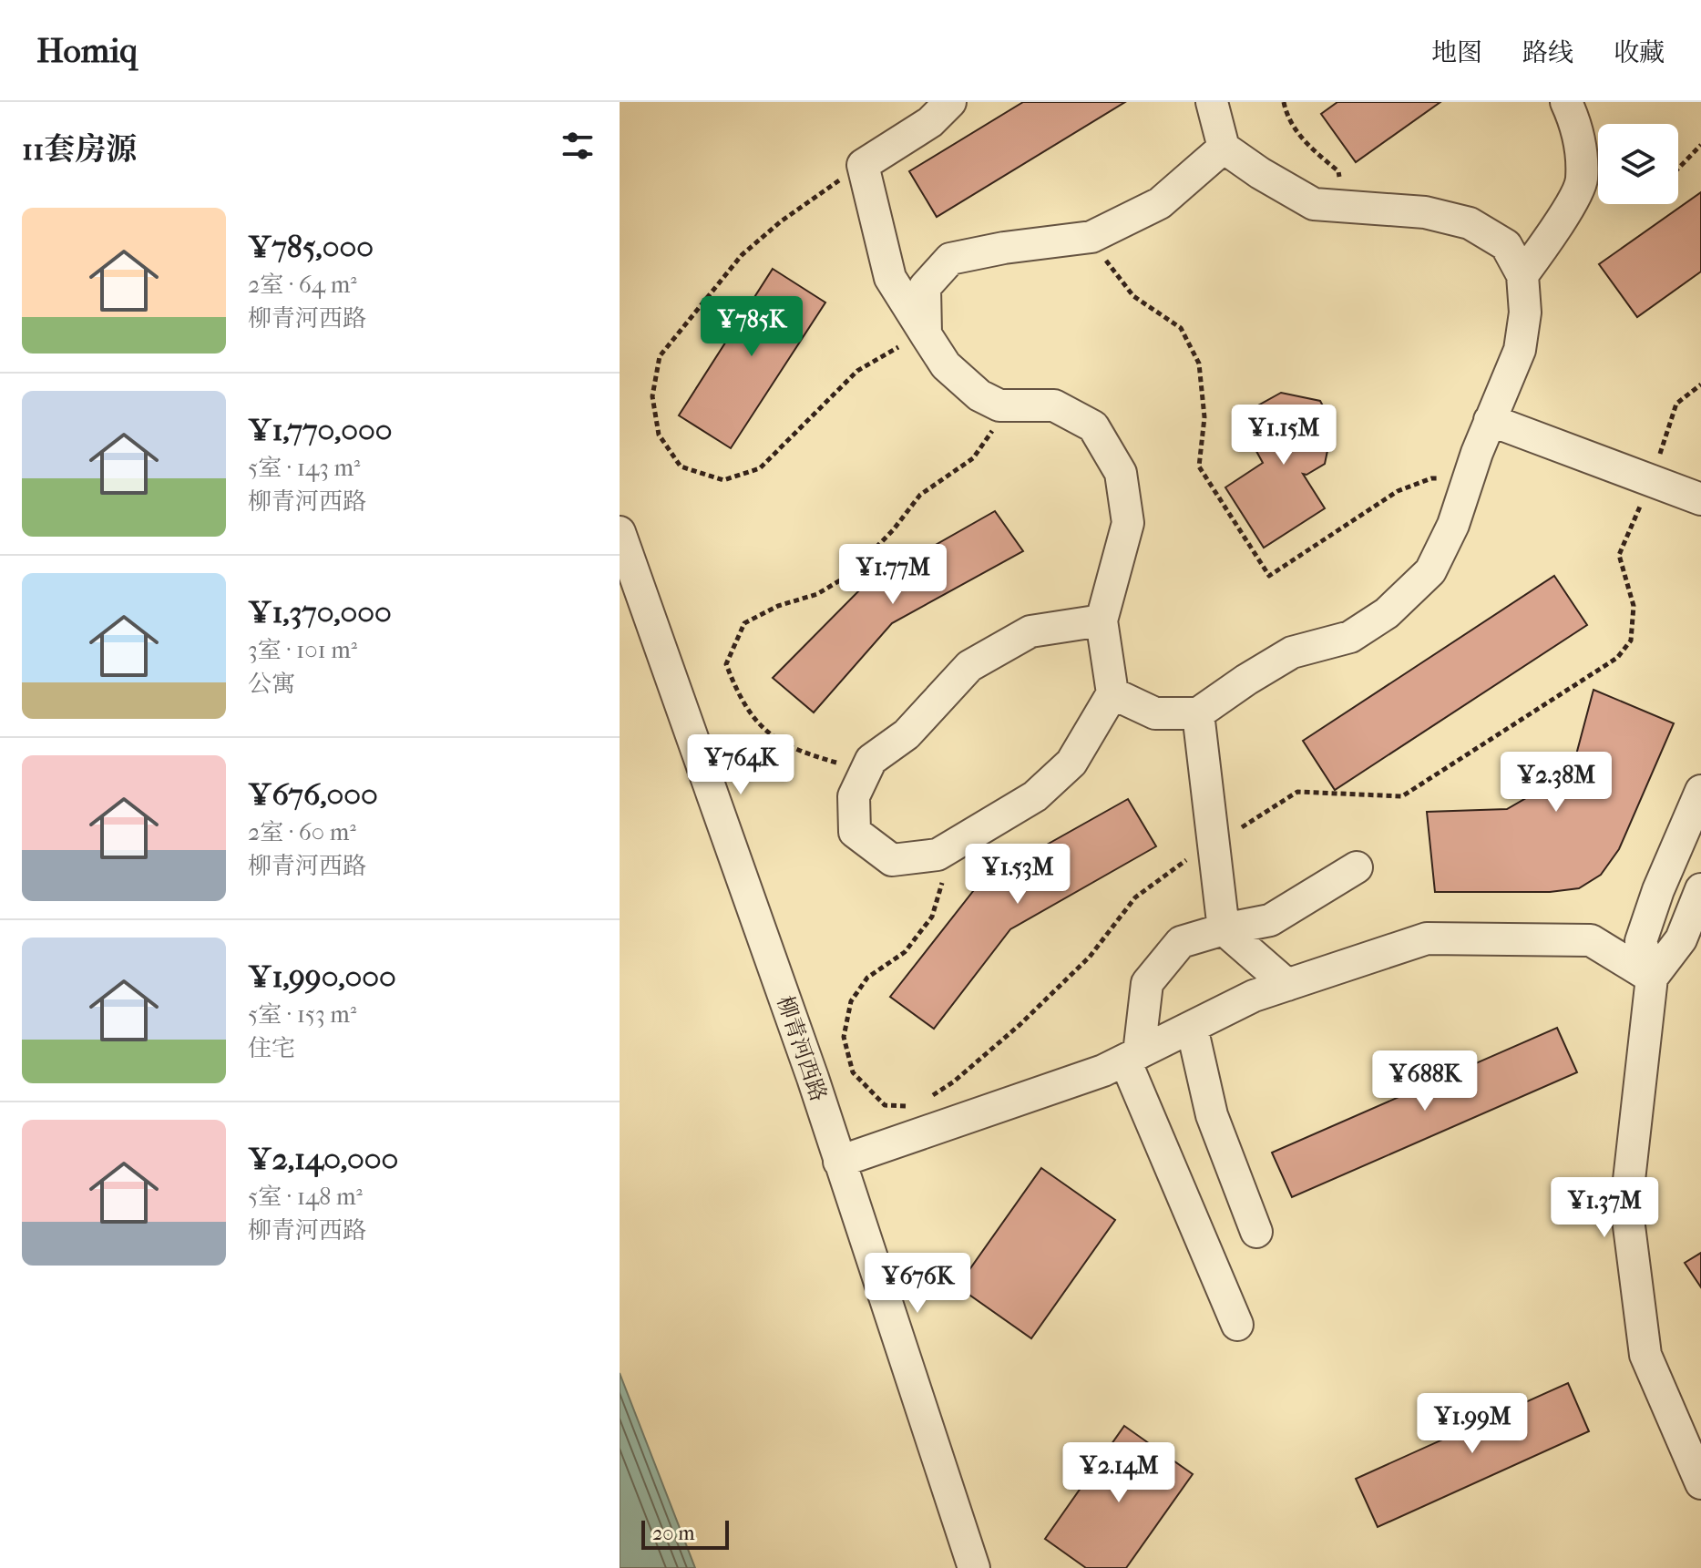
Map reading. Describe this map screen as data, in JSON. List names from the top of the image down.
{
  "streets": {
    "street": ["柳青河西路"]
  },
  "scale_bar": "20 m",
  "page": {
    "header": "Homiq",
    "nav": ["地图", "路线", "收藏"],
    "heading": "11套房源",
    "list": [
      {
        "name": "¥785,000",
        "note": "2室 · 64 m² · 柳青河西路"
      },
      {
        "name": "¥1,770,000",
        "note": "5室 · 143 m² · 柳青河西路"
      },
      {
        "name": "¥1,370,000",
        "note": "3室 · 101 m² · 公寓"
      },
      {
        "name": "¥676,000",
        "note": "2室 · 60 m² · 柳青河西路"
      },
      {
        "name": "¥1,990,000",
        "note": "5室 · 153 m² · 住宅"
      },
      {
        "name": "¥2,140,000",
        "note": "5室 · 148 m² · 柳青河西路"
      }
    ],
    "price": [
      "¥785K",
      "¥1.15M",
      "¥1.77M",
      "¥764K",
      "¥2.38M",
      "¥1.53M",
      "¥688K",
      "¥1.37M",
      "¥676K",
      "¥1.99M",
      "¥2.14M"
    ],
    "scale": "20 m"
  }
}
